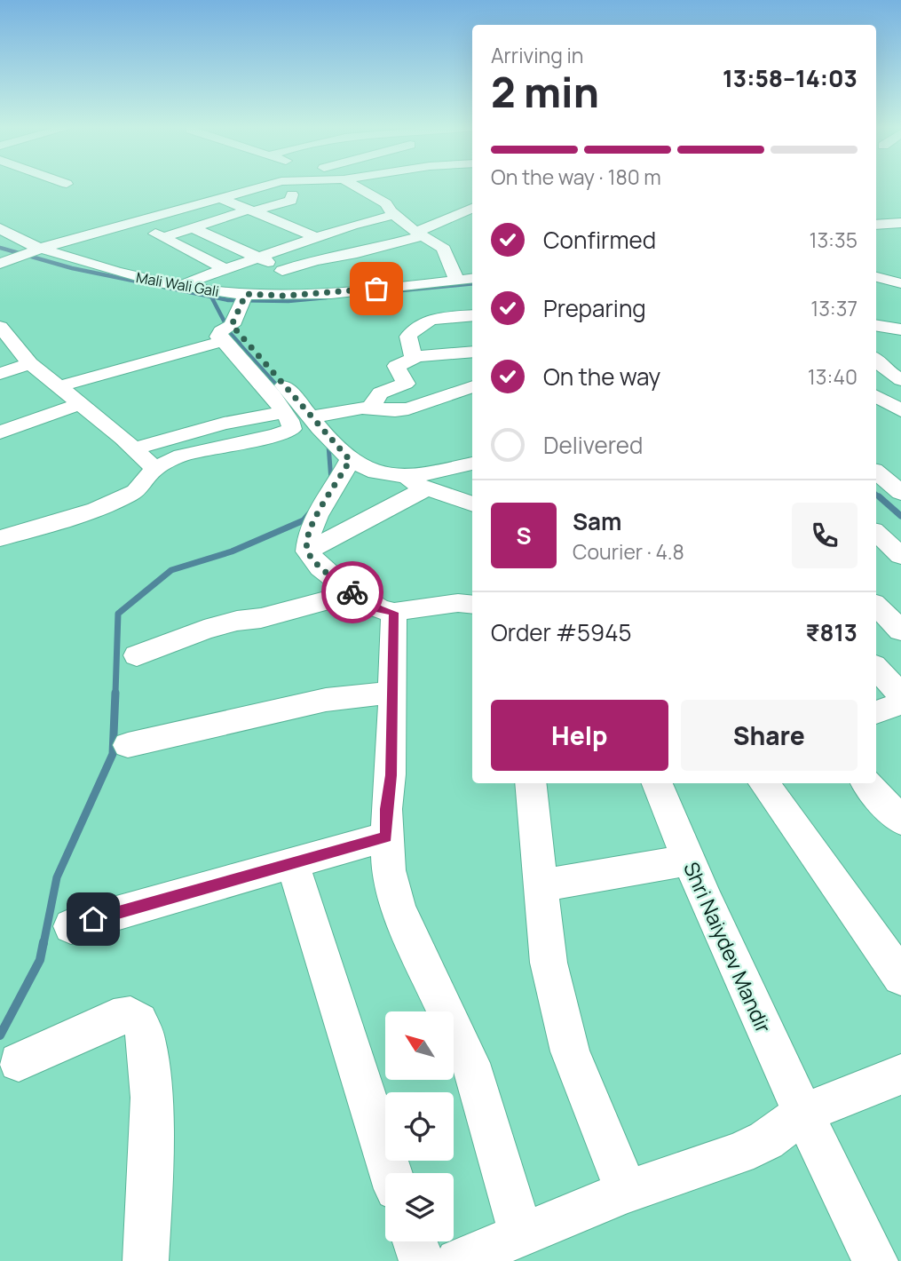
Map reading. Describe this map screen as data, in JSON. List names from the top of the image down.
{
  "streets": {
    "street": ["Mali Wali Gali", "Shri Naiydev Mandir"]
  },
  "north": "top left",
  "page": {
    "heading": ["2 min", "Arriving in", "13:58–14:03"],
    "panel": [
      "Sam",
      "Courier · 4.8",
      "Order #5945",
      "₹813"
    ],
    "bar": "On the way · 180 m",
    "list": [
      ["Confirmed", "13:35"],
      ["Preparing", "13:37"],
      ["On the way", "13:40"],
      "Delivered"
    ],
    "round": "S",
    "buttons": ["Help", "Share"]
  }
}
